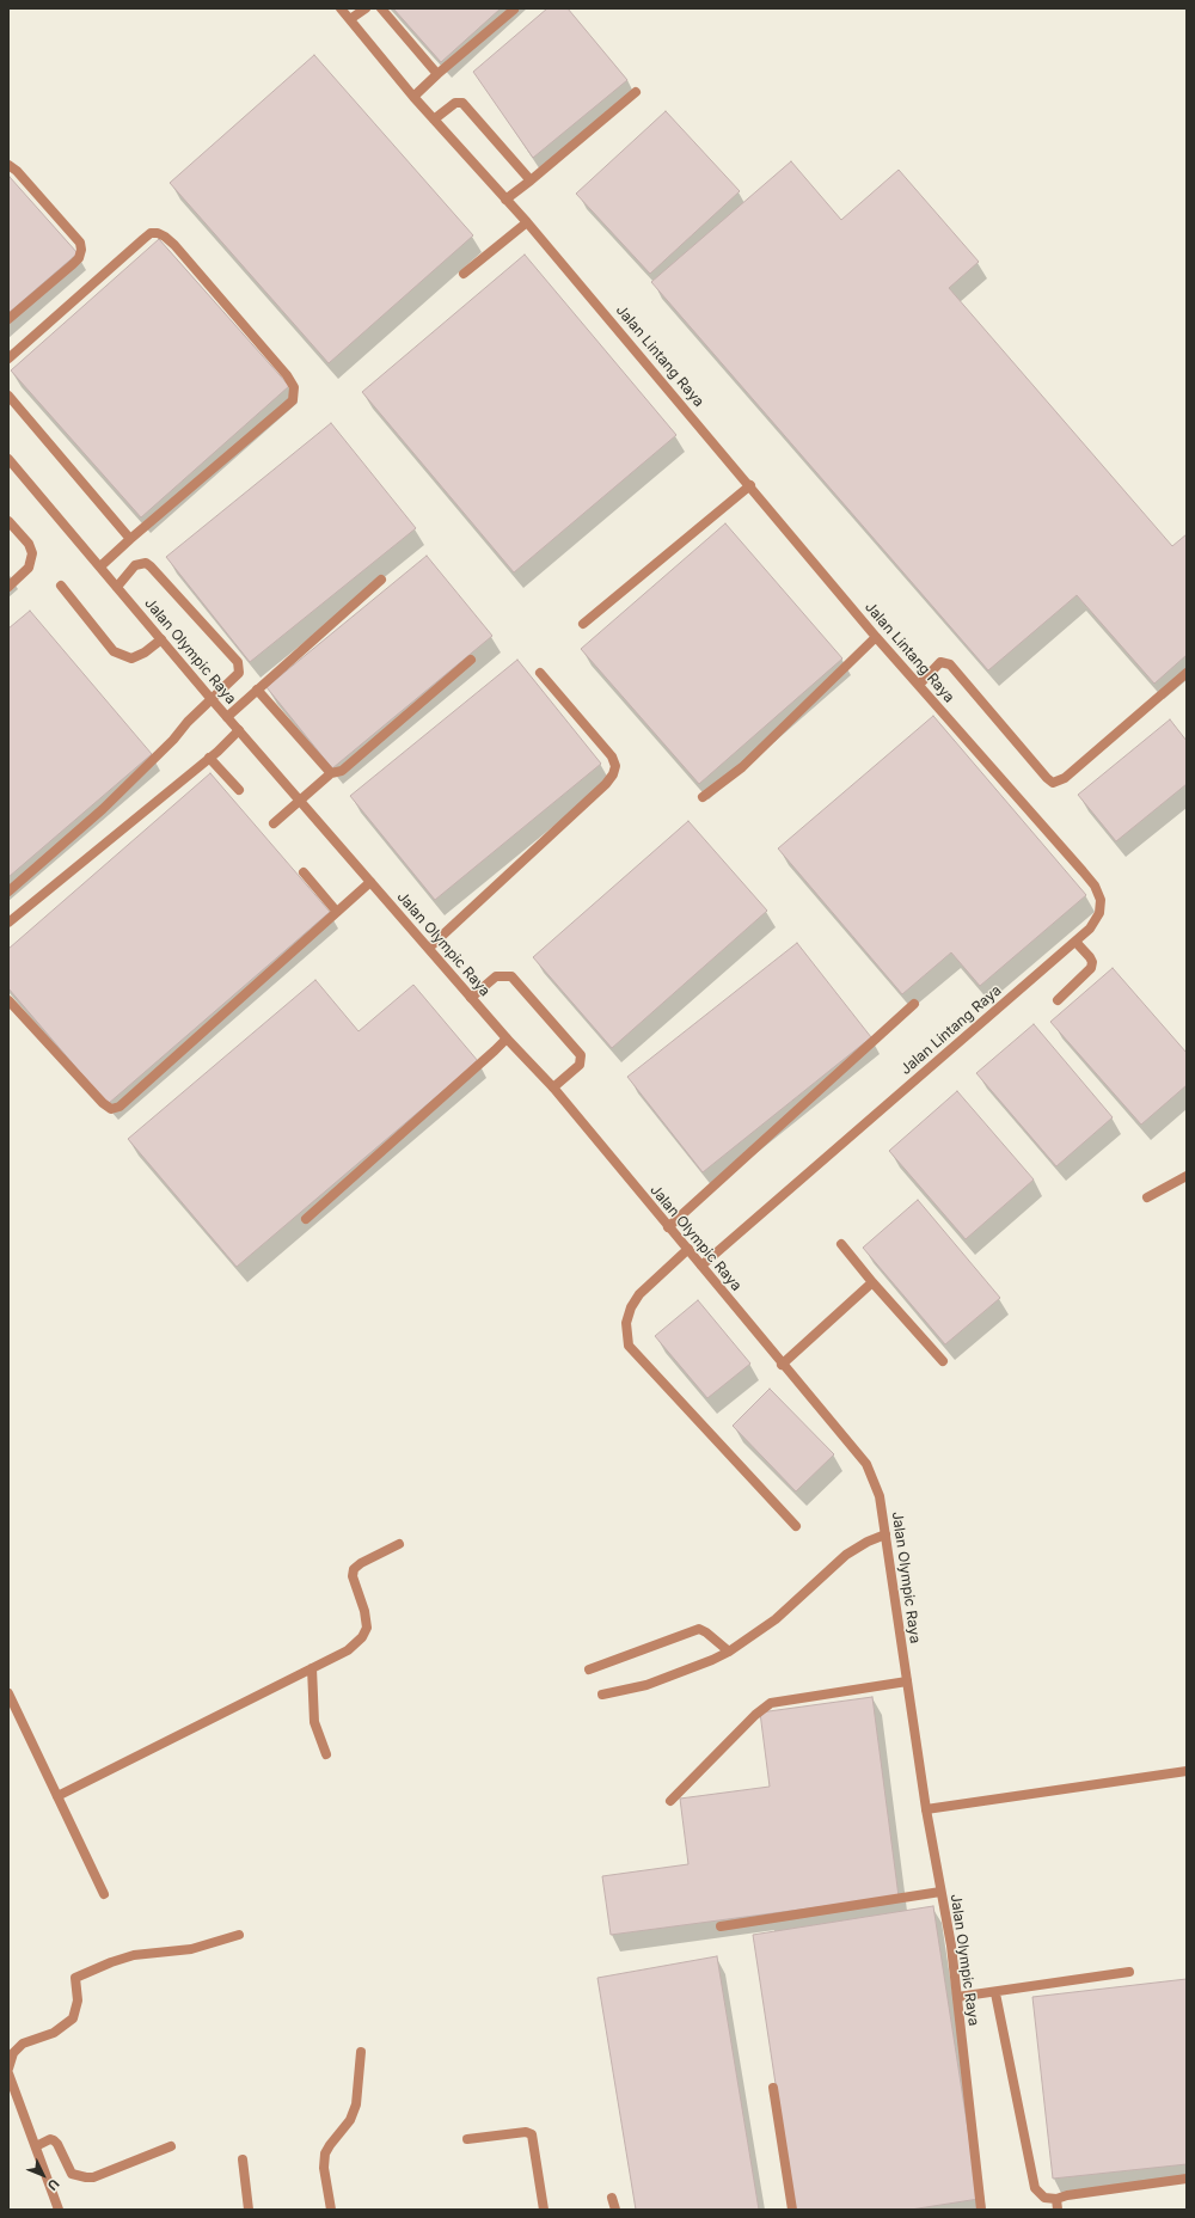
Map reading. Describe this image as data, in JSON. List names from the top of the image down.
{
  "streets": {
    "street": ["Jalan Lintang Raya", "Jalan Olympic Raya"]
  },
  "crossings": [
    ["Jalan Lintang Raya", "Jalan Olympic Raya"]
  ],
  "north": "bottom right"
}
